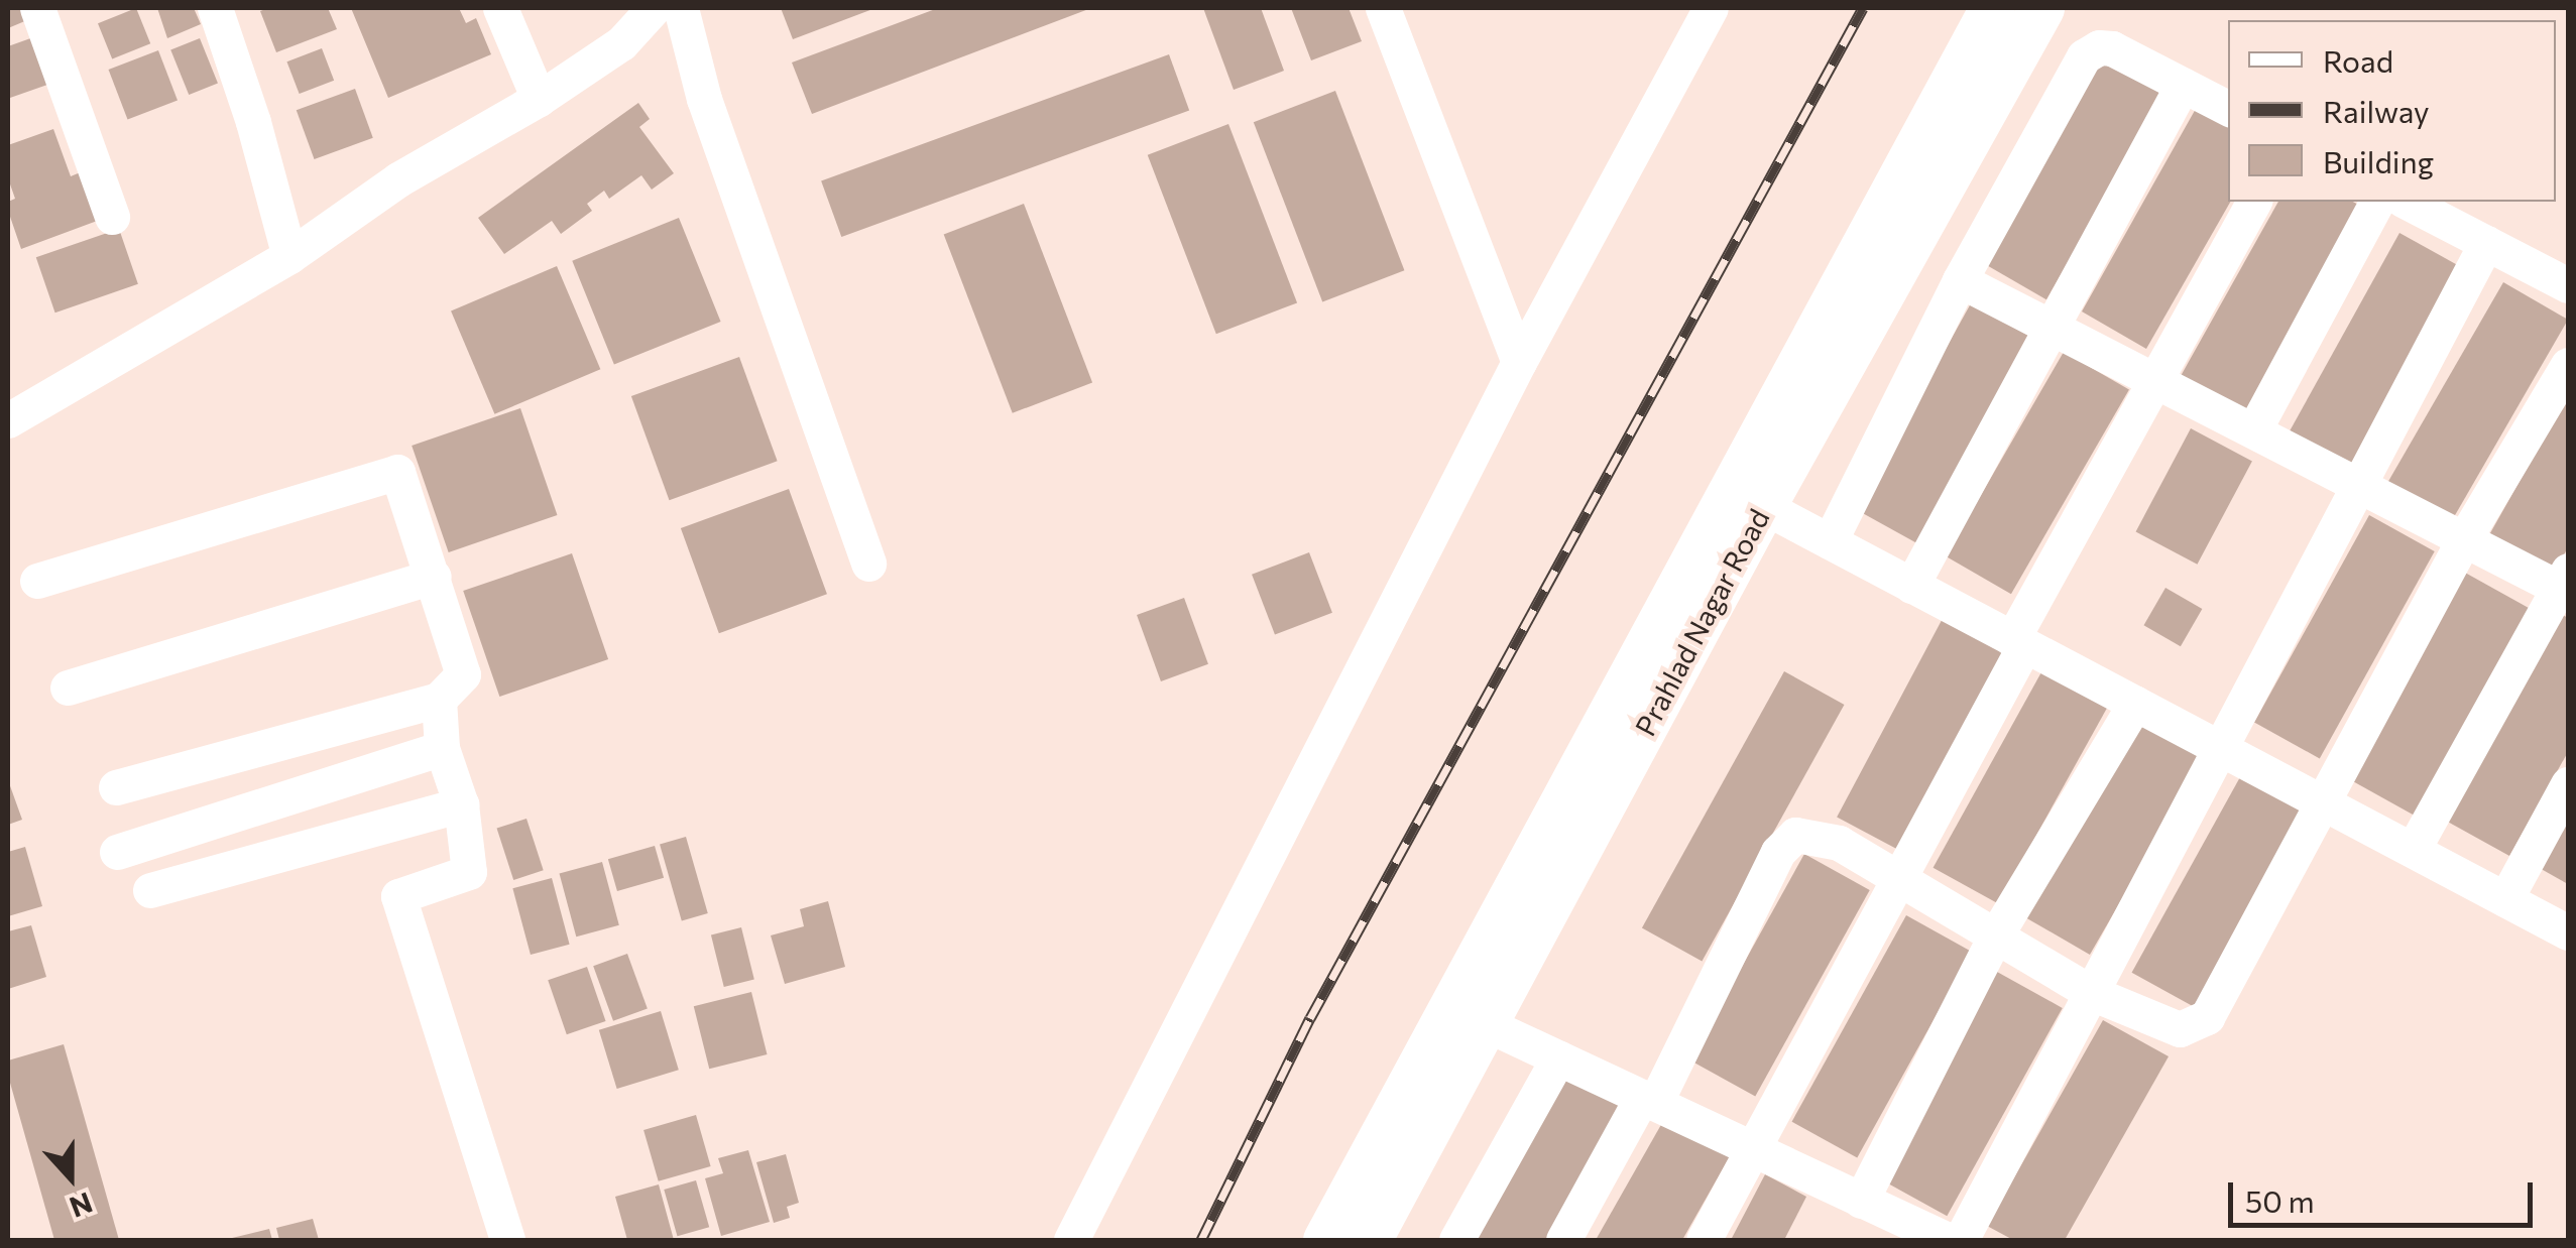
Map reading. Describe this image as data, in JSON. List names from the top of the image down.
{
  "streets": {
    "street": ["Prahlad Nagar Road"]
  },
  "legend": ["Road", "Railway", "Building"],
  "scale_bar": "50 m",
  "north": "bottom"
}
